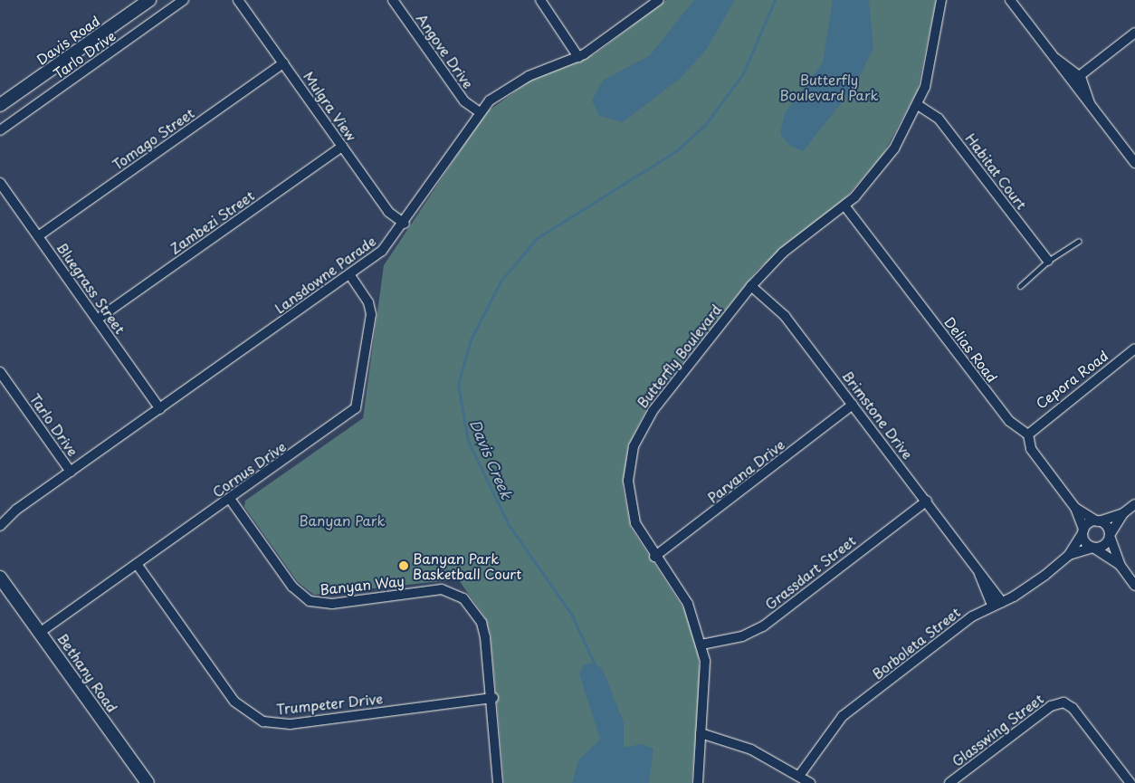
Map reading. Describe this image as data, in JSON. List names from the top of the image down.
{
  "streets": {
    "street": [
      "Davis Road",
      "Angove Drive",
      "Tarlo Drive",
      "Mulgra View",
      "Tomago Street",
      "Habitat Court",
      "Zambezi Street",
      "Lansdowne Parade",
      "Bluegrass Street",
      "Delias Road",
      "Butterfly Boulevard",
      "Cepora Road",
      "Brimstone Drive",
      "Cornus Drive",
      "Parvana Drive",
      "Grassdart Street",
      "Banyan Way",
      "Borboleta Street",
      "Bethany Road",
      "Trumpeter Drive",
      "Glasswing Street"
    ]
  },
  "crossings": [
    ["Angove Drive", "Lansdowne Parade"],
    ["Tarlo Drive", "Lansdowne Parade"],
    ["Mulgra View", "Tomago Street"],
    ["Mulgra View", "Zambezi Street"],
    ["Mulgra View", "Lansdowne Parade"],
    ["Tomago Street", "Bluegrass Street"],
    ["Habitat Court", "Butterfly Boulevard"],
    ["Zambezi Street", "Bluegrass Street"],
    ["Lansdowne Parade", "Bluegrass Street"],
    ["Lansdowne Parade", "Cornus Drive"],
    ["Delias Road", "Butterfly Boulevard"],
    ["Delias Road", "Cepora Road"],
    ["Butterfly Boulevard", "Brimstone Drive"],
    ["Butterfly Boulevard", "Parvana Drive"],
    ["Butterfly Boulevard", "Grassdart Street"],
    ["Brimstone Drive", "Parvana Drive"],
    ["Brimstone Drive", "Grassdart Street"],
    ["Brimstone Drive", "Borboleta Street"],
    ["Cornus Drive", "Banyan Way"],
    ["Cornus Drive", "Bethany Road"],
    ["Cornus Drive", "Trumpeter Drive"],
    ["Banyan Way", "Trumpeter Drive"]
  ],
  "water": ["Davis Creek"],
  "parks": ["Butterfly Boulevard Park", "Banyan Park"],
  "places": ["Banyan Park Basketball Court"]
}
